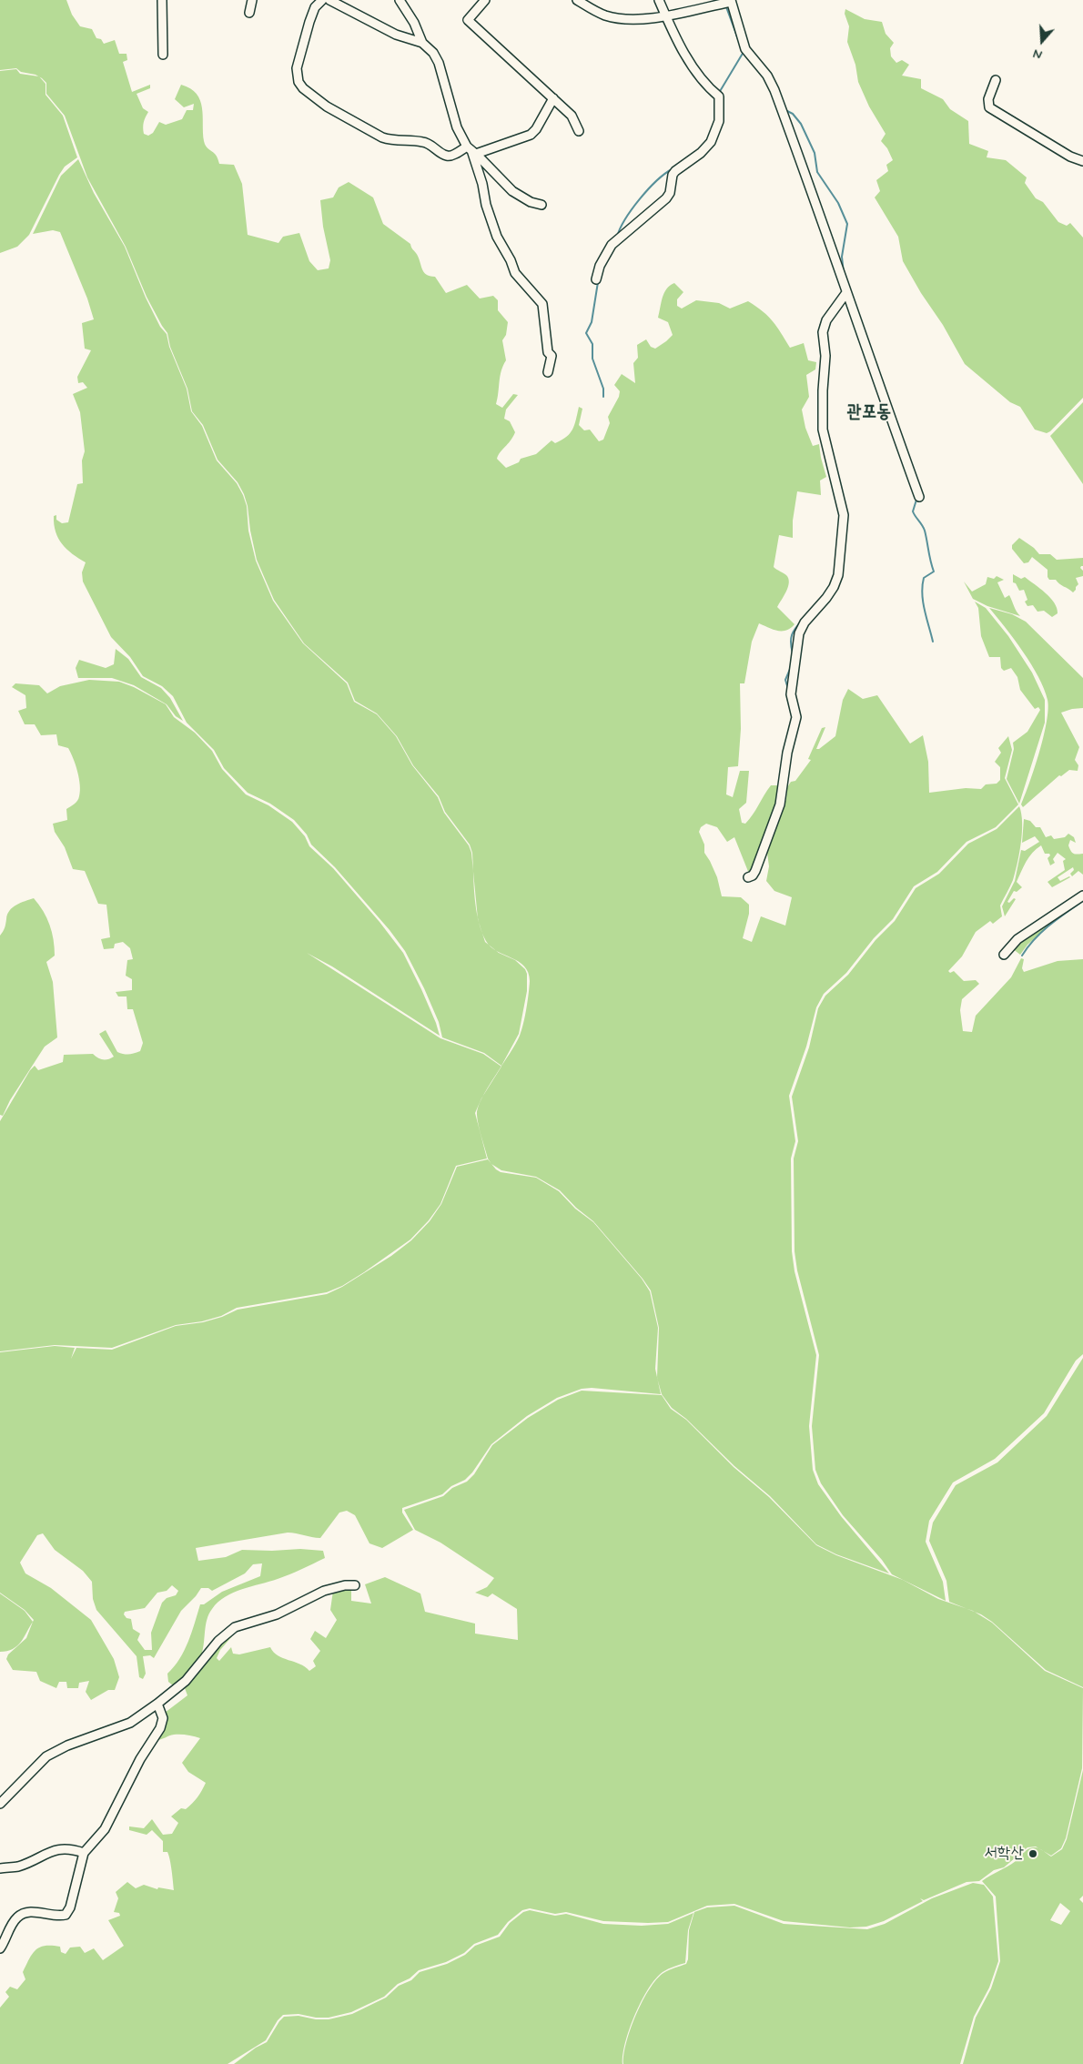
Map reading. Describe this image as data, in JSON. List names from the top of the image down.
{
  "districts": ["관포동"],
  "places": ["서학산"],
  "north": "bottom"
}
